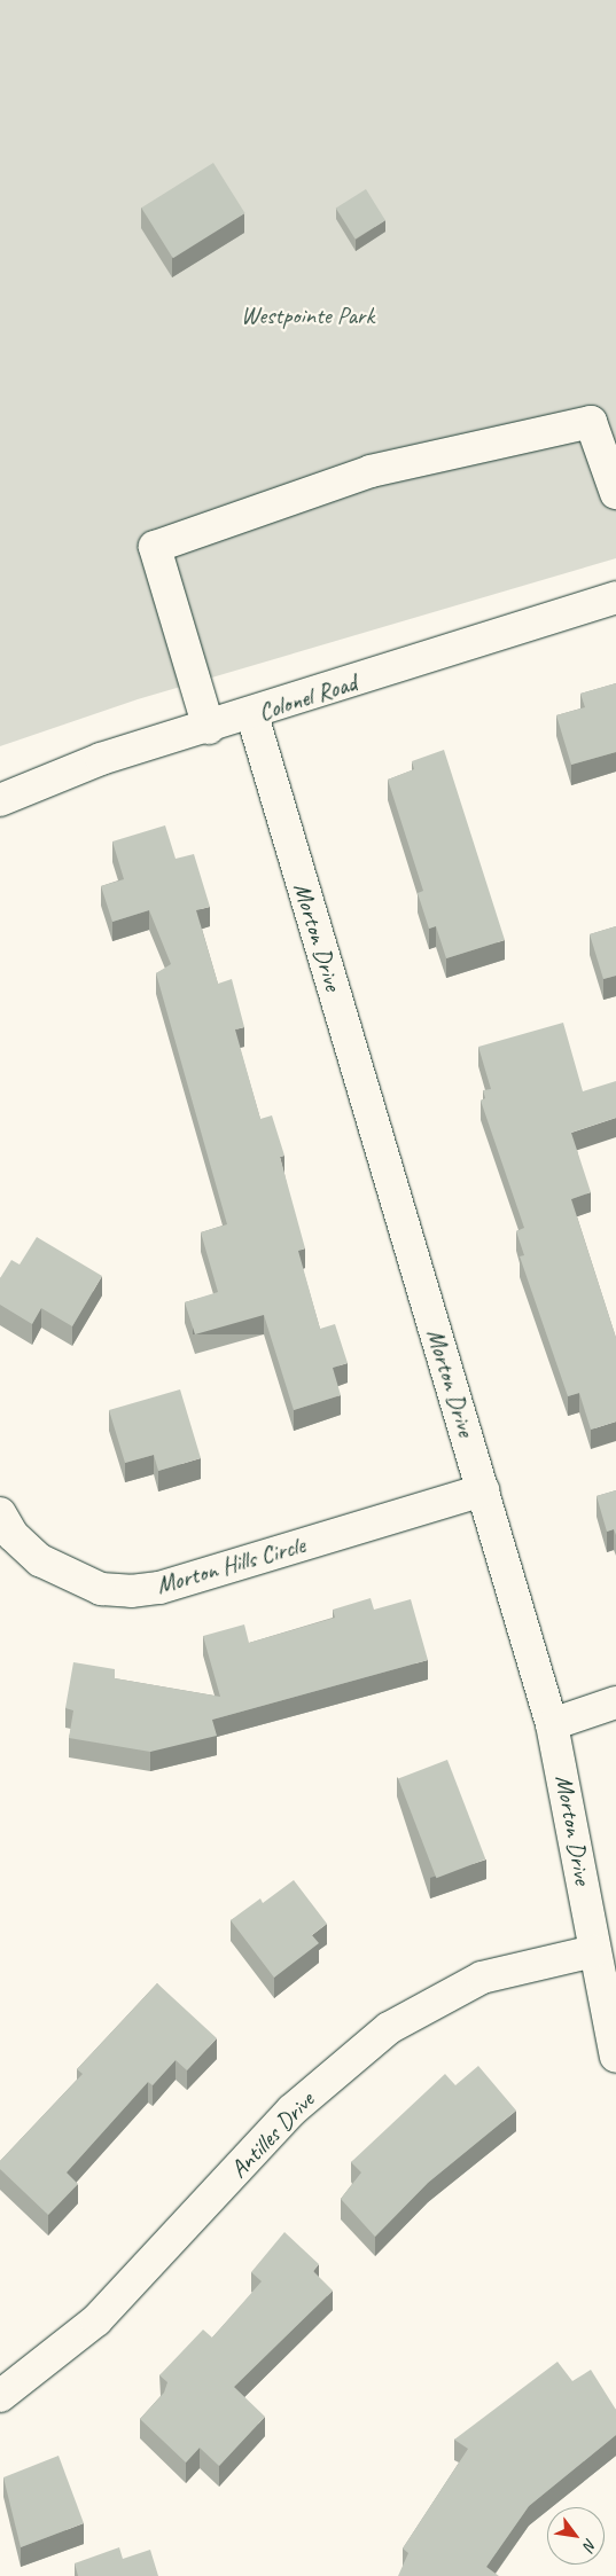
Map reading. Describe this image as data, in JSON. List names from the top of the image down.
{
  "streets": {
    "street": [
      "Colonel Road",
      "Morton Drive",
      "Morton Hills Circle",
      "Antilles Drive"
    ]
  },
  "crossings": [
    ["Colonel Road", "Morton Drive"],
    ["Morton Drive", "Morton Hills Circle"],
    ["Morton Drive", "Antilles Drive"]
  ],
  "parks": ["Westpointe Park"],
  "north": "bottom right"
}
